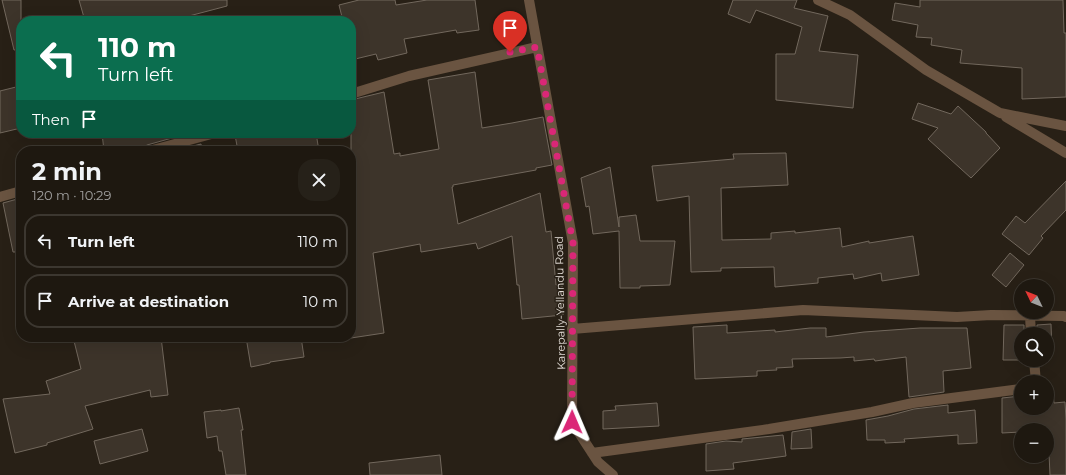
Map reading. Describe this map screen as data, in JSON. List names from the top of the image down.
{
  "streets": {
    "street": ["Karepally-Yellandu Road"]
  },
  "north": "top left",
  "page": {
    "turn": ["110 m", "Turn left"],
    "then": "Then",
    "heading": ["2 min", "120 m · 10:29"],
    "list": [
      {
        "name": "Turn left",
        "value": "110 m"
      },
      {
        "name": "Arrive at destination",
        "value": "10 m"
      }
    ],
    "map_buttons": ["+", "−"]
  }
}
